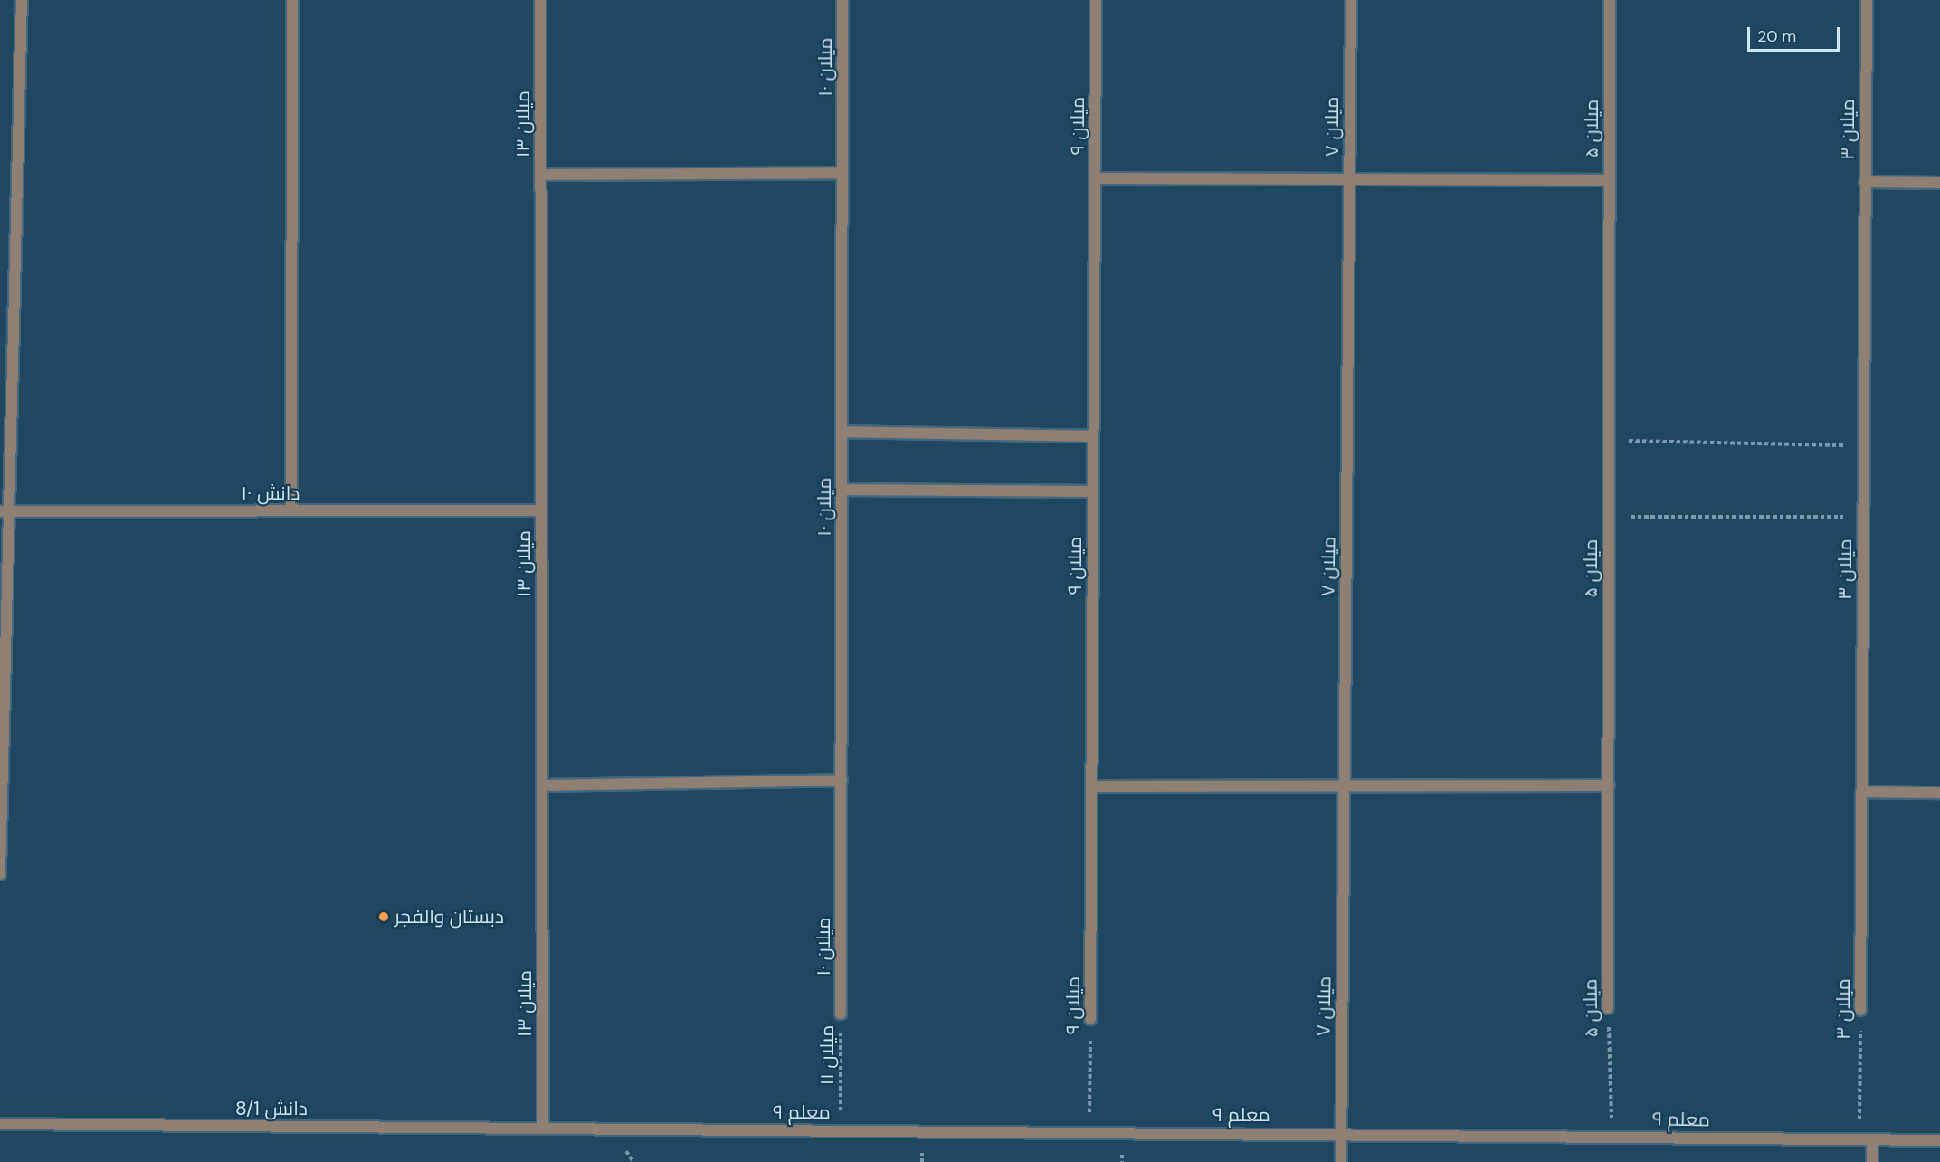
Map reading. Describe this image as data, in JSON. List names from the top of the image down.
{
  "streets": {
    "street": [
      "میلان ۱۰",
      "میلان ۱۳",
      "میلان ۹",
      "میلان ۷",
      "میلان ۵",
      "میلان ۳",
      "دانش ۱۰",
      "دانش 8/1",
      "معلم ۹"
    ],
    "path": ["میلان ۱۱"]
  },
  "crossings": [
    ["میلان ۱۰", "میلان ۱۱"],
    ["میلان ۱۳", "دانش ۱۰"],
    ["میلان ۱۳", "دانش 8/1"],
    ["میلان ۱۳", "معلم ۹"],
    ["میلان ۹", "معلم ۹"],
    ["میلان ۷", "معلم ۹"],
    ["میلان ۵", "معلم ۹"],
    ["میلان ۳", "معلم ۹"],
    ["میلان ۱۱", "معلم ۹"],
    ["دانش 8/1", "معلم ۹"]
  ],
  "places": ["دبستان والفجر"],
  "scale_bar": "20 m"
}
